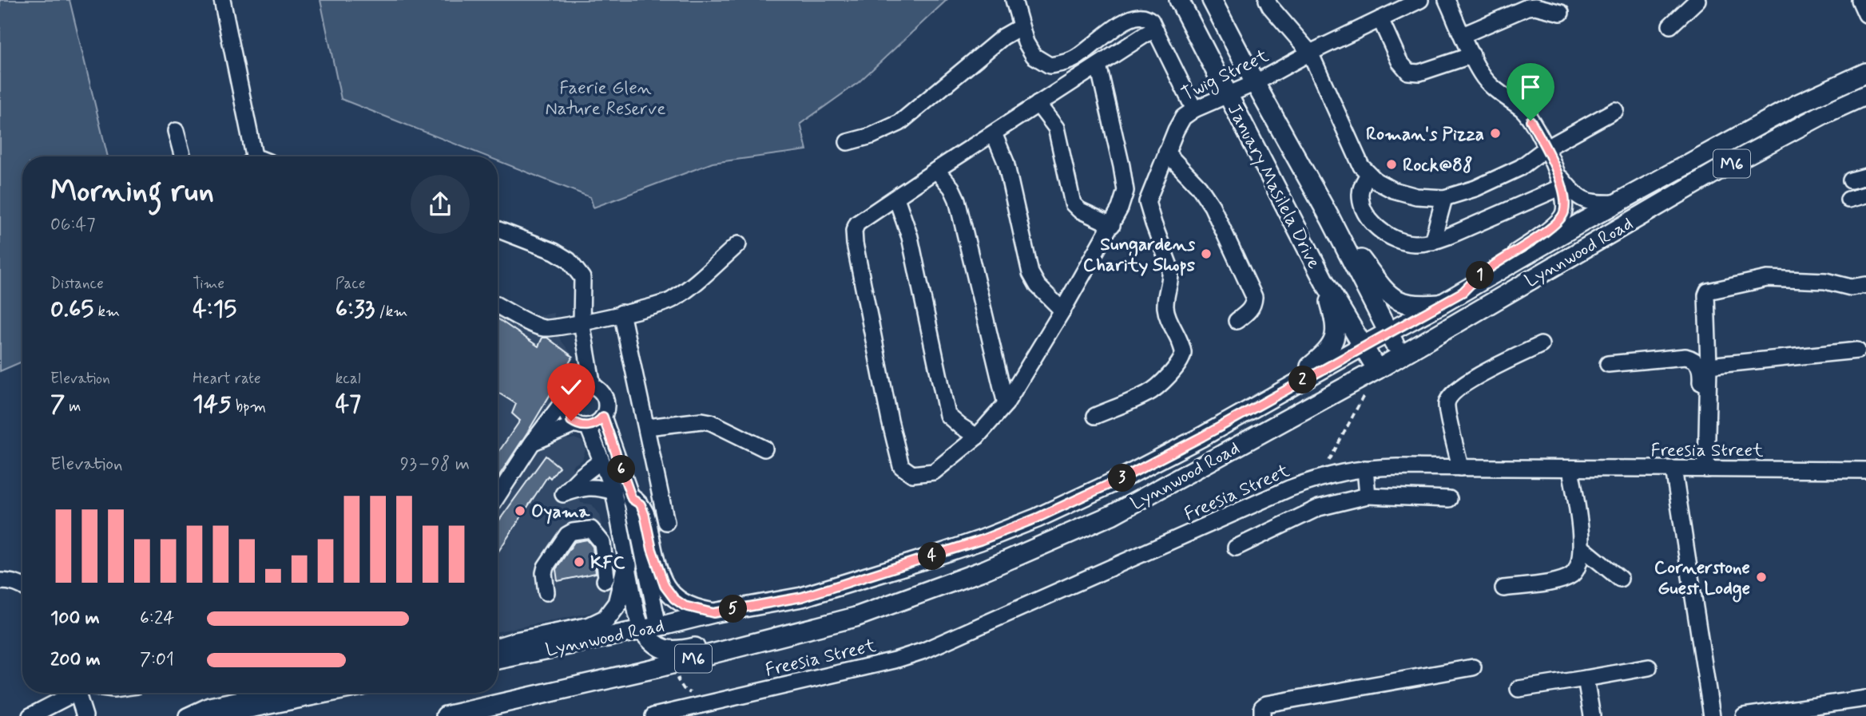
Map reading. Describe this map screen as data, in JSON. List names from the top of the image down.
{
  "streets": {
    "main road": ["M6", "January Masilela Drive", "Lynnwood Road"],
    "street": ["Twig Street", "Freesia Street"]
  },
  "crossings": [
    ["Twig Street", "January Masilela Drive"],
    ["January Masilela Drive", "Lynnwood Road"]
  ],
  "parks": ["Faerie Glen Nature Reserve"],
  "places": [
    "Roman's Pizza",
    "Rock@88",
    "Sungardens Charity Shops",
    "Oyama",
    "KFC",
    "Cornerstone Guest Lodge"
  ],
  "page": {
    "heading": ["Morning run", "06:47"],
    "stats": [
      ["Distance", "0.65 km"],
      ["Time", "4:15"],
      ["Pace", "6:33 /km"],
      ["Elevation", "7 m"],
      ["Heart rate", "145 bpm"],
      ["kcal", "47"]
    ],
    "pins": [
      "1",
      "2",
      "6",
      "3",
      "4",
      "5"
    ],
    "chart": ["Elevation", "93–98 m"],
    "list": [
      {
        "name": "100 m",
        "note": "6:24"
      },
      {
        "name": "200 m",
        "note": "7:01"
      }
    ]
  }
}
